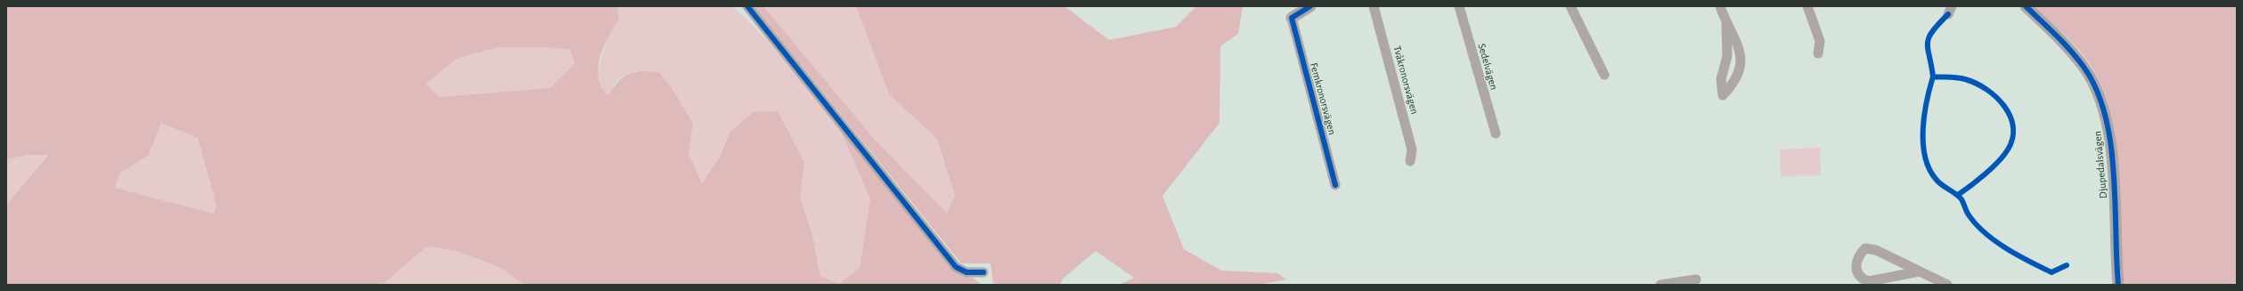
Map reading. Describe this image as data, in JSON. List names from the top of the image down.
{
  "streets": {
    "street": [
      "Sedelvägen",
      "Tvåkronorsvägen",
      "Femkronorsvägen",
      "Djupedalsvägen"
    ]
  }
}
